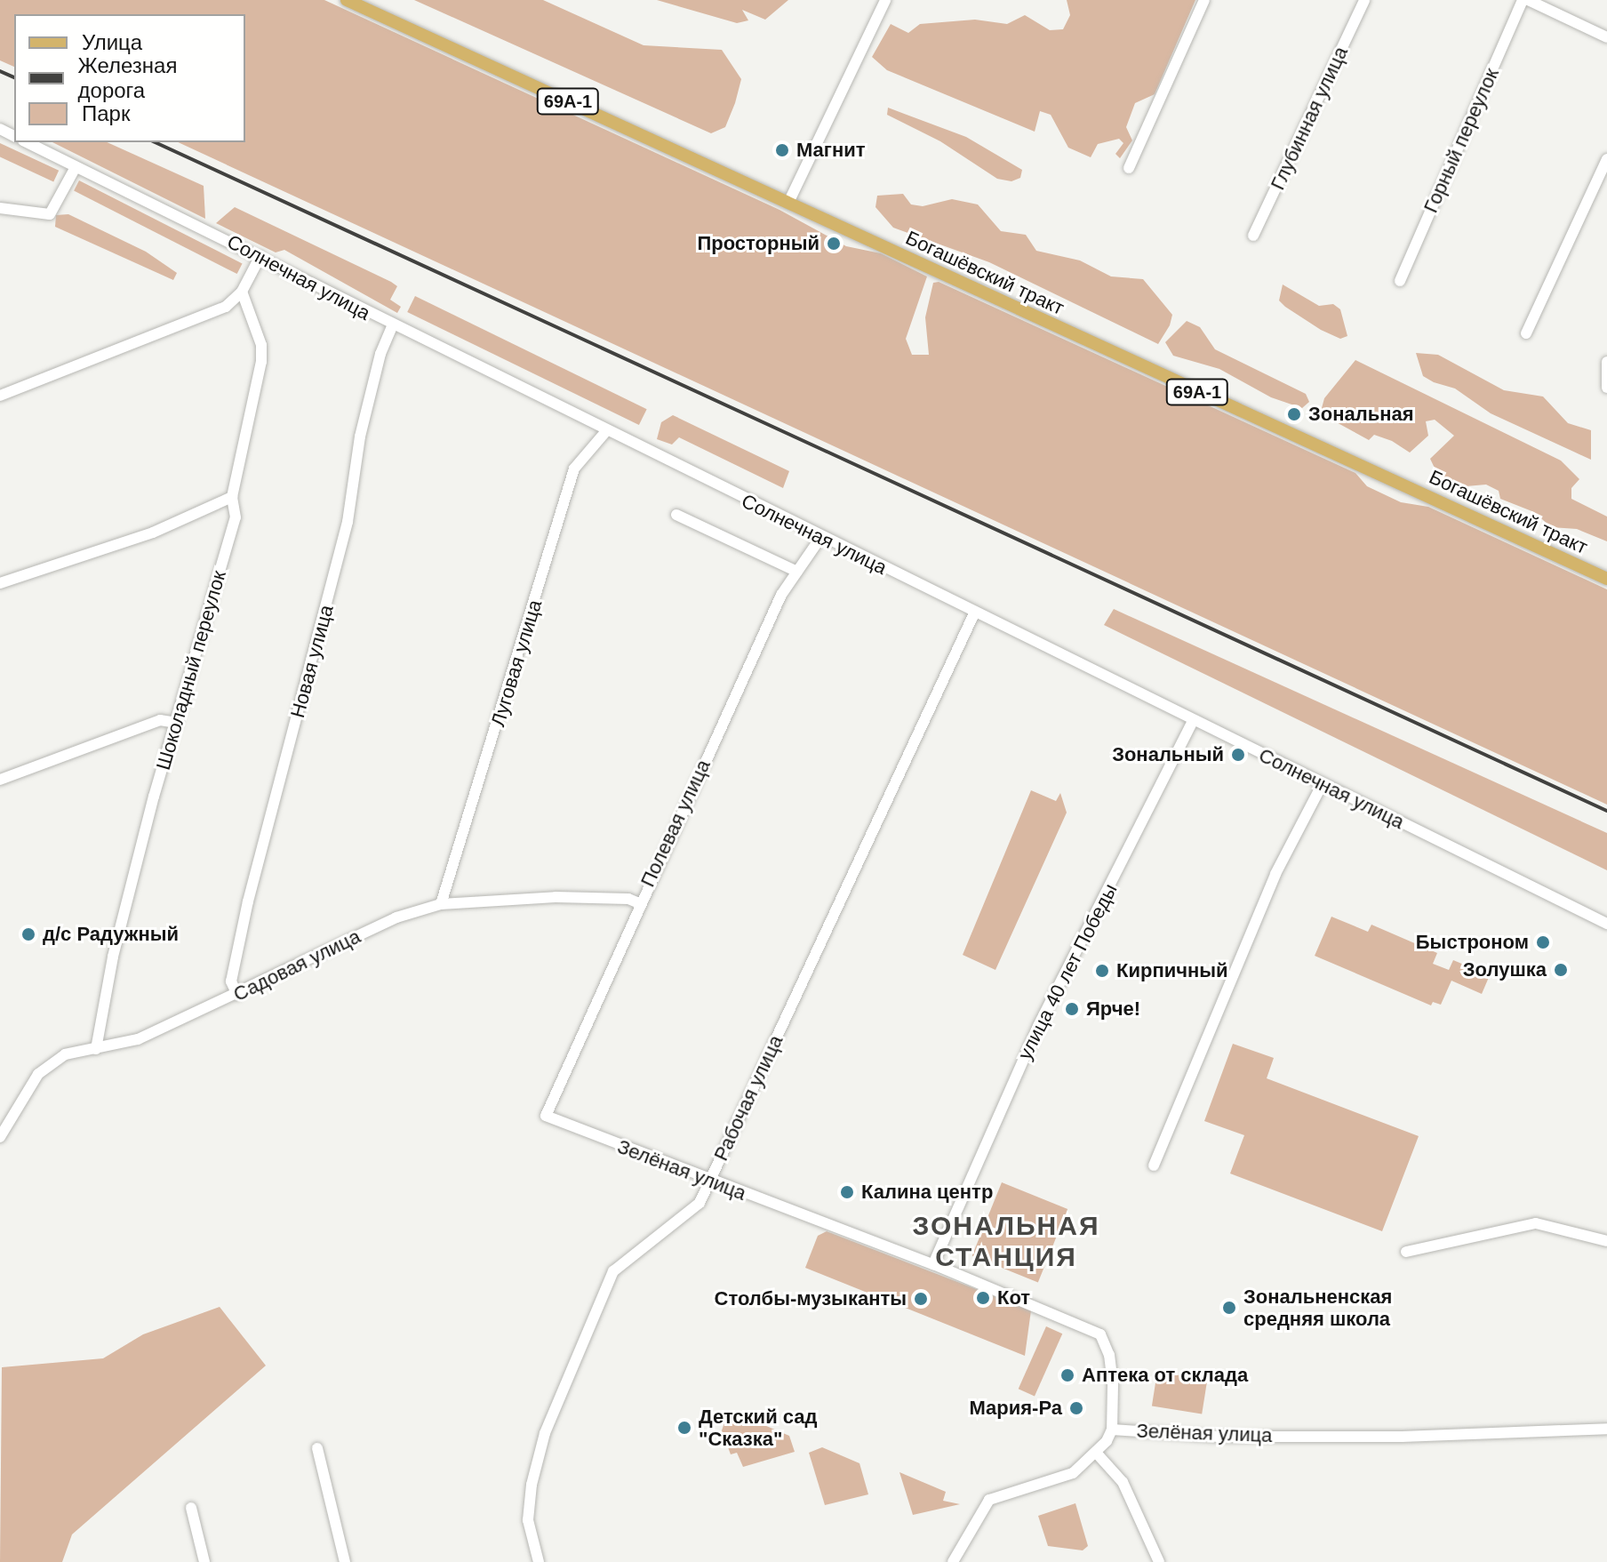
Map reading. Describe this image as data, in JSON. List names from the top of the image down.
{
  "streets": {
    "main road": ["69А-1", "Богашёвский тракт"],
    "street": [
      "Глубинная улица",
      "Горный переулок",
      "Солнечная улица",
      "Новая улица",
      "Луговая улица",
      "Шоколадный переулок",
      "Полевая улица",
      "Садовая улица",
      "улица 40 лет Победы",
      "Рабочая улица",
      "Зелёная улица"
    ]
  },
  "crossings": [
    ["Солнечная улица", "Новая улица"],
    ["Солнечная улица", "Луговая улица"],
    ["Солнечная улица", "Полевая улица"],
    ["Солнечная улица", "улица 40 лет Победы"],
    ["Солнечная улица", "Рабочая улица"],
    ["Новая улица", "Садовая улица"],
    ["Луговая улица", "Садовая улица"],
    ["Шоколадный переулок", "Садовая улица"],
    ["Полевая улица", "Садовая улица"],
    ["Полевая улица", "Зелёная улица"],
    ["улица 40 лет Победы", "Зелёная улица"],
    ["Рабочая улица", "Зелёная улица"]
  ],
  "districts": ["ЗОНАЛЬНАЯ СТАНЦИЯ"],
  "places": [
    "Магнит",
    "Просторный",
    "Зональная",
    "Зональный",
    "д/с Радужный",
    "Быстроном",
    "Золушка",
    "Кирпичный",
    "Ярче!",
    "Калина центр",
    "Кот",
    "Столбы-музыканты",
    "Зональненская средняя школа",
    "Аптека от склада",
    "Мария-Ра",
    "Детский сад \"Сказка\""
  ],
  "legend": ["Улица", "Железная дорога", "Парк"]
}
